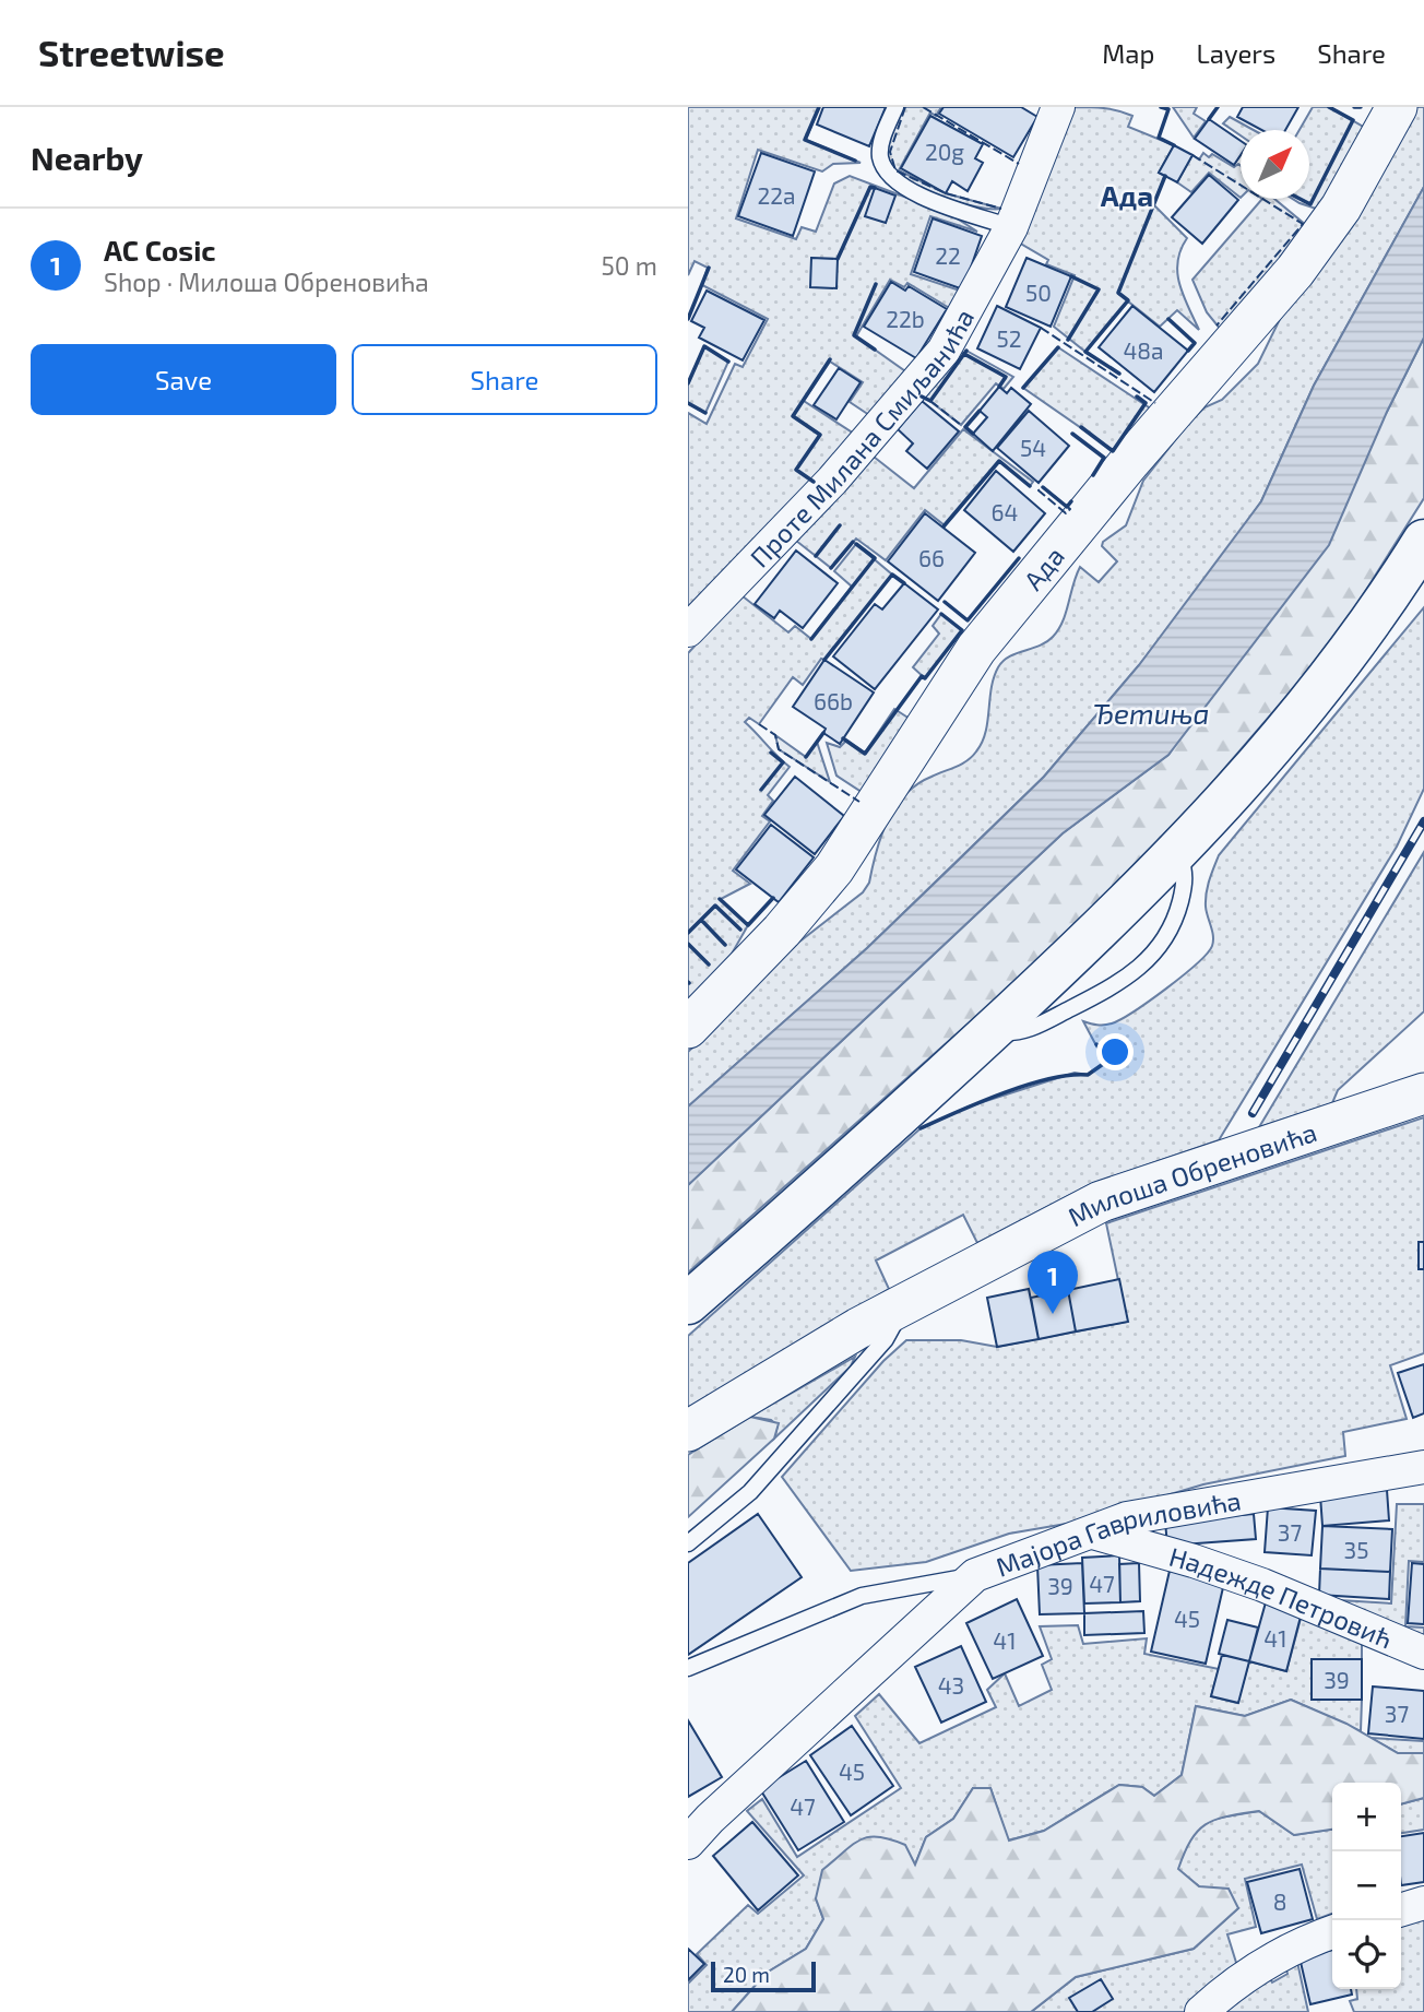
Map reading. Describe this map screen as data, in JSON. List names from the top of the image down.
{
  "streets": {
    "street": [
      "Проте Милана Смиљанића",
      "Ада",
      "Милоша Обреновића",
      "Мајора Гавриловића",
      "Надежде Петровић"
    ]
  },
  "crossings": [
    ["Мајора Гавриловића", "Надежде Петровић"]
  ],
  "districts": ["Ада"],
  "water": ["Ђетиња"],
  "house_numbers": [
    "20g",
    "22a",
    "22",
    "50",
    "22b",
    "52",
    "48a",
    "54",
    "64",
    "66",
    "66b",
    "37",
    "35",
    "47",
    "39",
    "45",
    "41",
    "41",
    "39",
    "43",
    "37",
    "45",
    "47",
    "8"
  ],
  "scale_bar": "20 m",
  "north": "top right",
  "page": {
    "header": "Streetwise",
    "nav": ["Map", "Layers", "Share"],
    "heading": "Nearby",
    "list": [
      {
        "mark": "1",
        "name": "AC Cosic",
        "note": "Shop · Милоша Обреновића",
        "value": "50 m"
      }
    ],
    "buttons": ["Save", "Share"],
    "pins": "1",
    "map_buttons": ["+", "−"],
    "scale": "20 m"
  }
}
